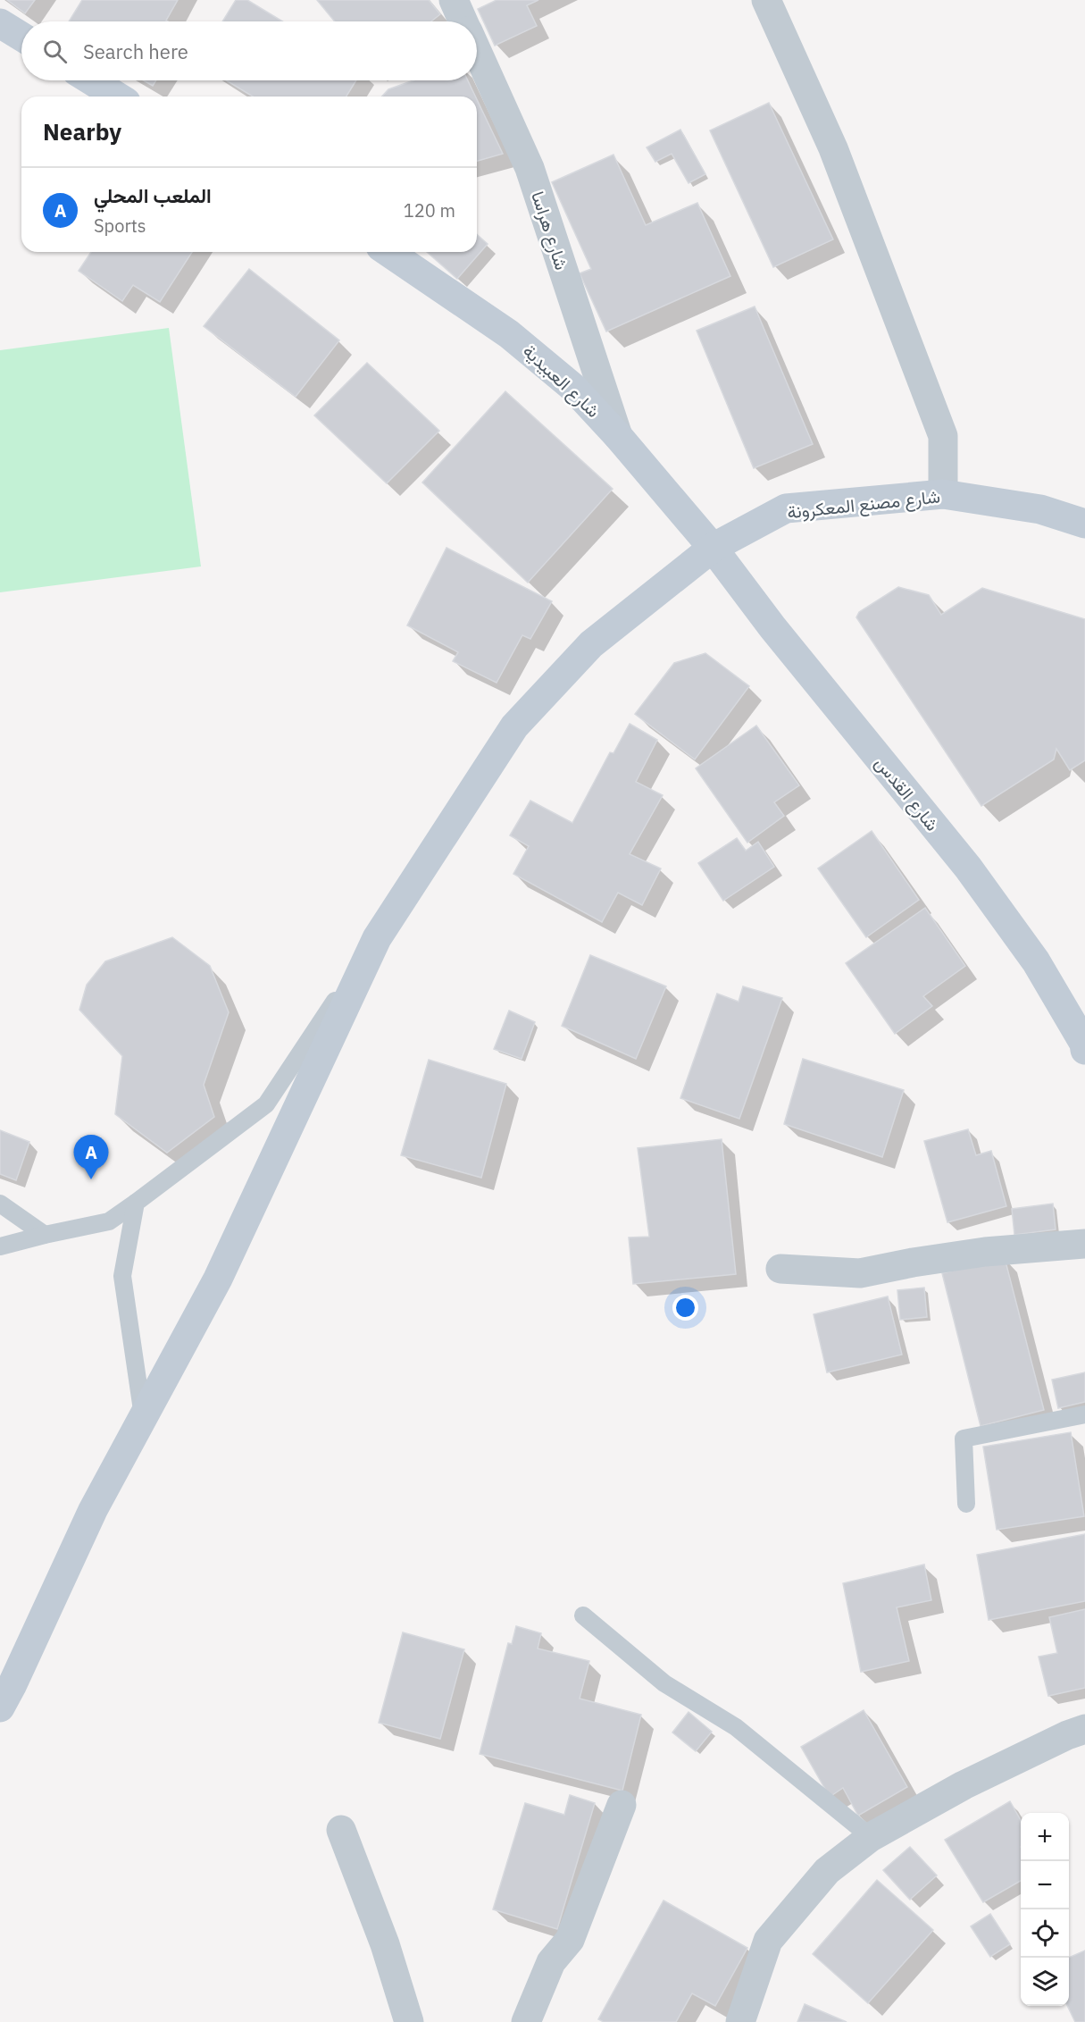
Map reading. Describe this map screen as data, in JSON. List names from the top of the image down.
{
  "streets": {
    "street": [
      "شارع هراسا",
      "شارع العبيدية",
      "شارع مصنع المعكرونة",
      "شارع القدس"
    ]
  },
  "crossings": [
    ["شارع هراسا", "شارع العبيدية"],
    ["شارع العبيدية", "شارع مصنع المعكرونة"],
    ["شارع العبيدية", "شارع القدس"],
    ["شارع مصنع المعكرونة", "شارع القدس"]
  ],
  "page": {
    "search": "Search here",
    "heading": "Nearby",
    "list": [
      {
        "mark": "A",
        "name": "الملعب المحلي",
        "note": "Sports",
        "value": "120 m"
      }
    ],
    "pins": "A",
    "map_buttons": ["+", "−"]
  }
}
